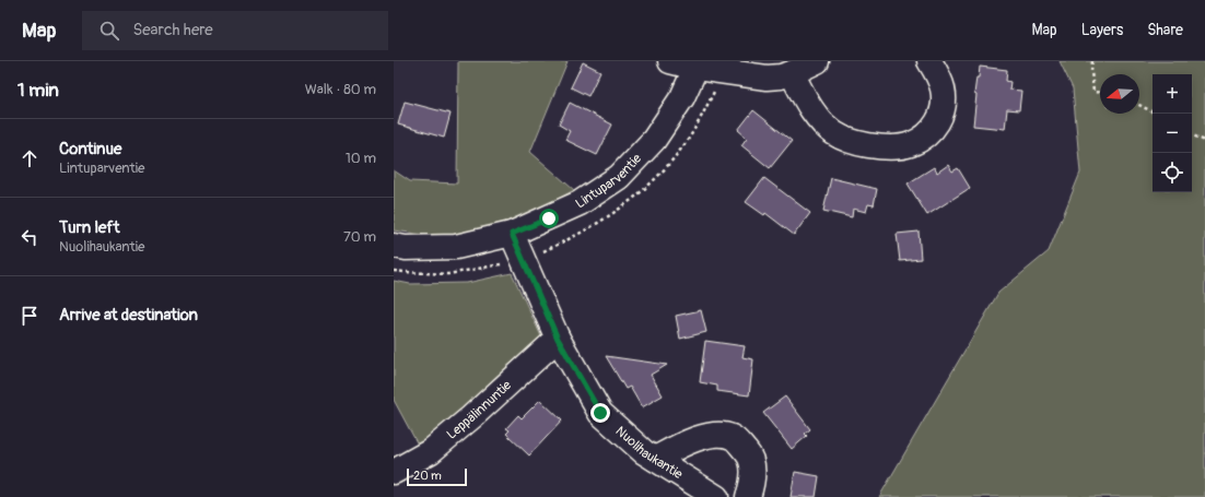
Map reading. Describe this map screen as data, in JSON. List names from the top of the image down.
{
  "streets": {
    "street": ["Lintuparventie", "Leppälinnuntie", "Nuolihaukantie"]
  },
  "crossings": [
    ["Lintuparventie", "Nuolihaukantie"],
    ["Leppälinnuntie", "Nuolihaukantie"]
  ],
  "scale_bar": "20 m",
  "north": "left",
  "page": {
    "header": "Map",
    "search": "Search here",
    "nav": ["Map", "Layers", "Share"],
    "heading": ["1 min", "Walk · 80 m"],
    "map_buttons": ["+", "−"],
    "list": [
      ["Continue", "Lintuparventie", "10 m"],
      ["Turn left", "Nuolihaukantie", "70 m"],
      "Arrive at destination"
    ],
    "scale": "20 m"
  }
}
